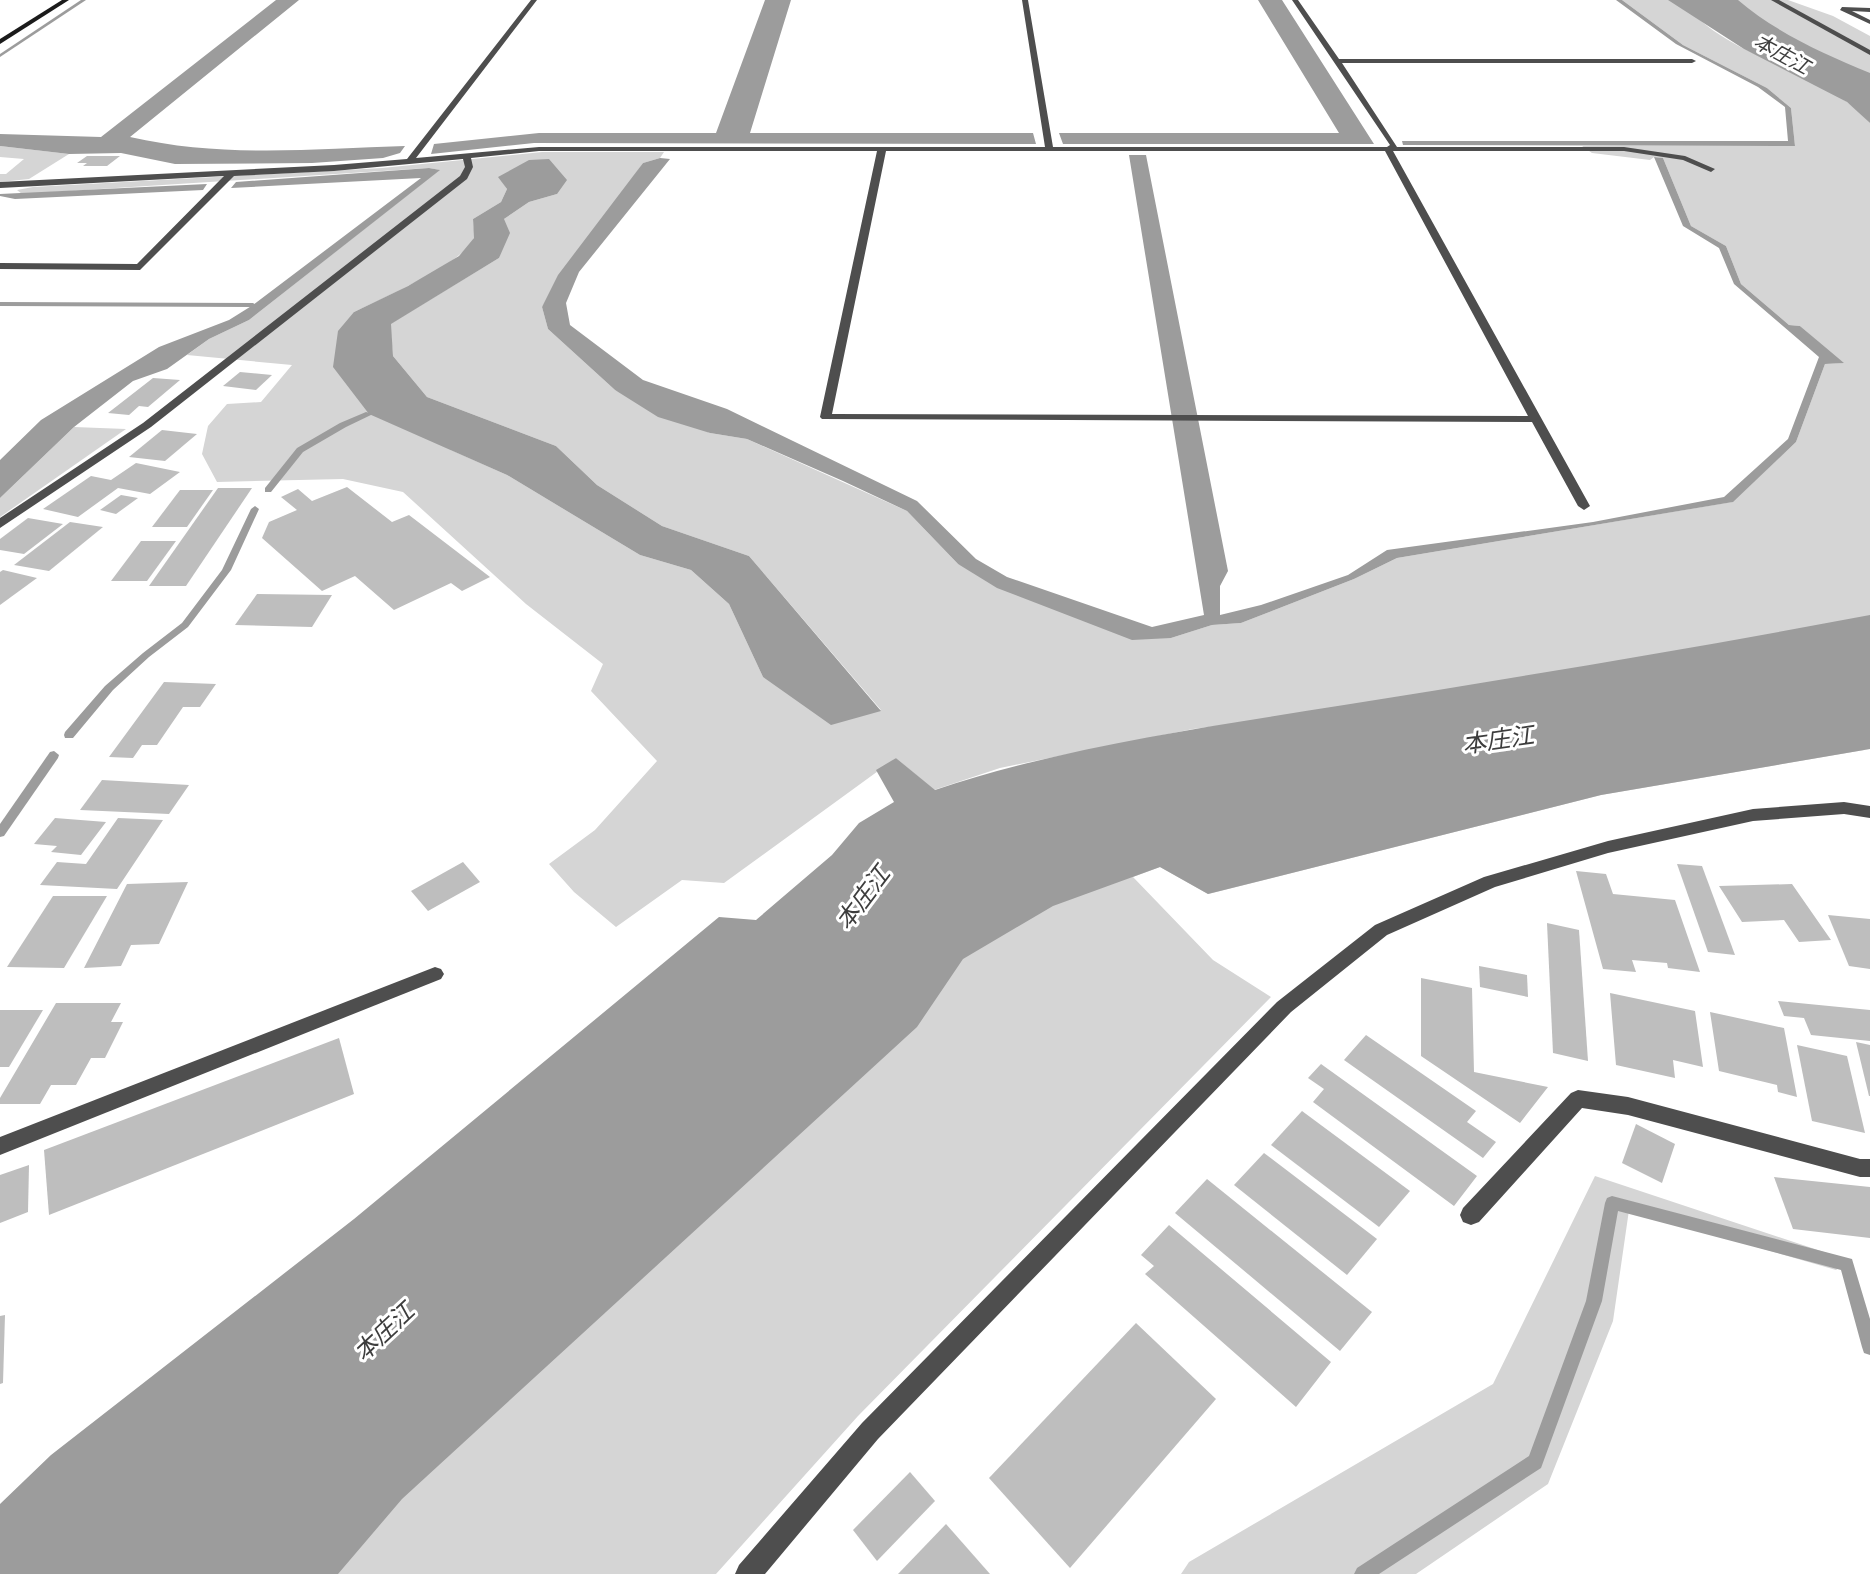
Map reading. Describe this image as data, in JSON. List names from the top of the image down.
{
  "water": ["本庄江"]
}
